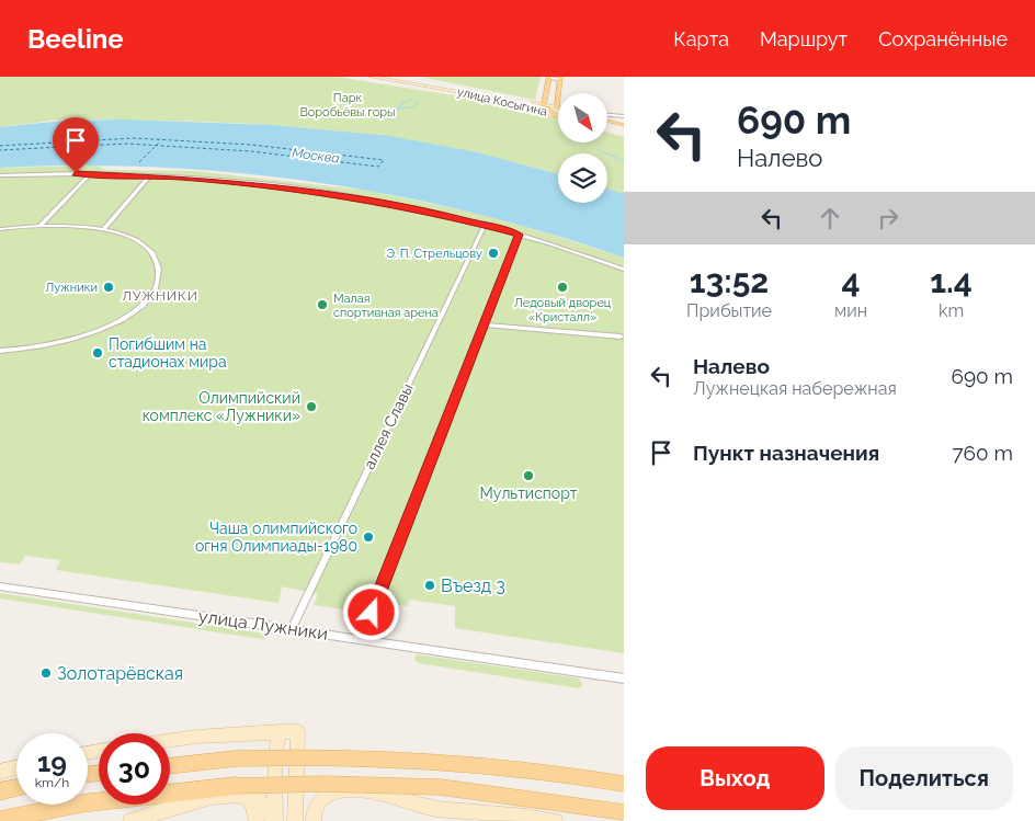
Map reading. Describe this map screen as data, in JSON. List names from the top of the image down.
{
  "streets": {
    "main road": ["улица Косыгина"],
    "street": ["аллея Славы", "улица Лужники"]
  },
  "crossings": [
    ["аллея Славы", "улица Лужники"]
  ],
  "districts": ["ЛУЖНИКИ"],
  "water": ["Москва"],
  "parks": ["Парк Воробьёвы горы"],
  "places": [
    "Э. П. Стрельцову",
    "Лужники",
    "Ледовый дворец «Кристалл»",
    "Малая спортивная арена",
    "Погибшим на стадионах мира",
    "Олимпийский комплекс «Лужники»",
    "Мультиспорт",
    "Чаша олимпийского огня Олимпиады-1980",
    "Въезд 3",
    "Золотарёвская"
  ],
  "north": "bottom right",
  "page": {
    "header": "Beeline",
    "nav": ["Карта", "Маршрут", "Сохранённые"],
    "turn": ["690 m", "Налево"],
    "eta": [
      "13:52",
      "Прибытие",
      "4",
      "мин",
      "1.4",
      "km"
    ],
    "list": [
      {
        "name": "Налево",
        "note": "Лужнецкая набережная",
        "value": "690 m"
      },
      {
        "name": "Пункт назначения",
        "value": "760 m"
      }
    ],
    "speed": "19 km/h",
    "limit": "30",
    "buttons": ["Выход", "Поделиться"]
  }
}
